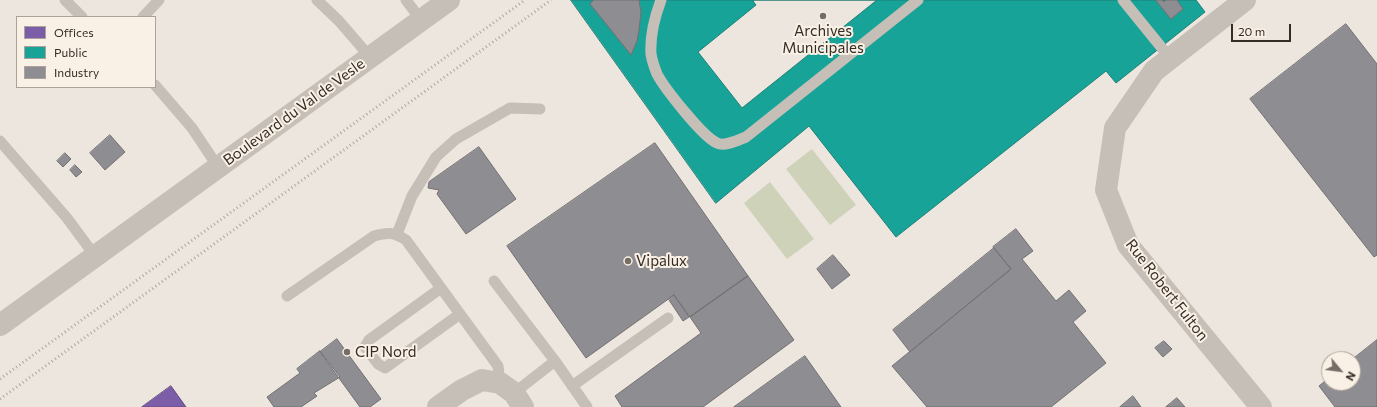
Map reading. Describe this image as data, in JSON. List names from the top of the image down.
{
  "streets": {
    "street": ["Boulevard du Val de Vesle", "Rue Robert Fulton"]
  },
  "places": ["Archives Municipales", "Vipalux", "CIP Nord"],
  "legend": ["Offices", "Public", "Industry"],
  "scale_bar": "20 m",
  "north": "bottom right"
}
